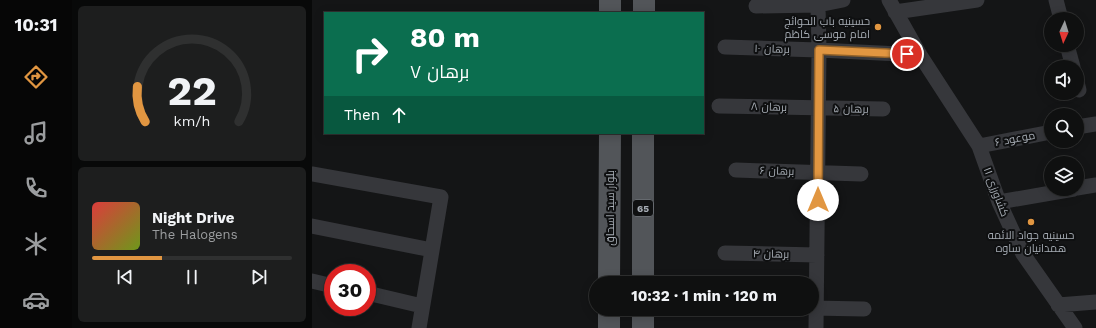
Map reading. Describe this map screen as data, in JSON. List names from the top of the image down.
{
  "streets": {
    "main road": ["بلوار سید اسحاق", "65"],
    "street": [
      "برهان ۱۰",
      "برهان ۸",
      "برهان ۵",
      "موعود ۶",
      "برهان ۶",
      "کشاورزی ۱۱",
      "برهان ۴"
    ]
  },
  "crossings": [
    ["برهان ۱۰", "کشاورزی ۱۱"],
    ["برهان ۸", "برهان ۵"],
    ["موعود ۶", "کشاورزی ۱۱"]
  ],
  "places": ["حسینیه باب الحوائج امام موسی کاظم", "حسینیه جواد الائمه همدانیان ساوه"],
  "north": "bottom",
  "page": {
    "tabs": "10:31",
    "turn": ["80 m", "برهان ۷"],
    "then": "Then",
    "song": ["Night Drive", "The Halogens"],
    "limit": "30",
    "trip": "10:32 · 1 min · 120 m",
    "gauge": ["22", "km/h"]
  }
}
